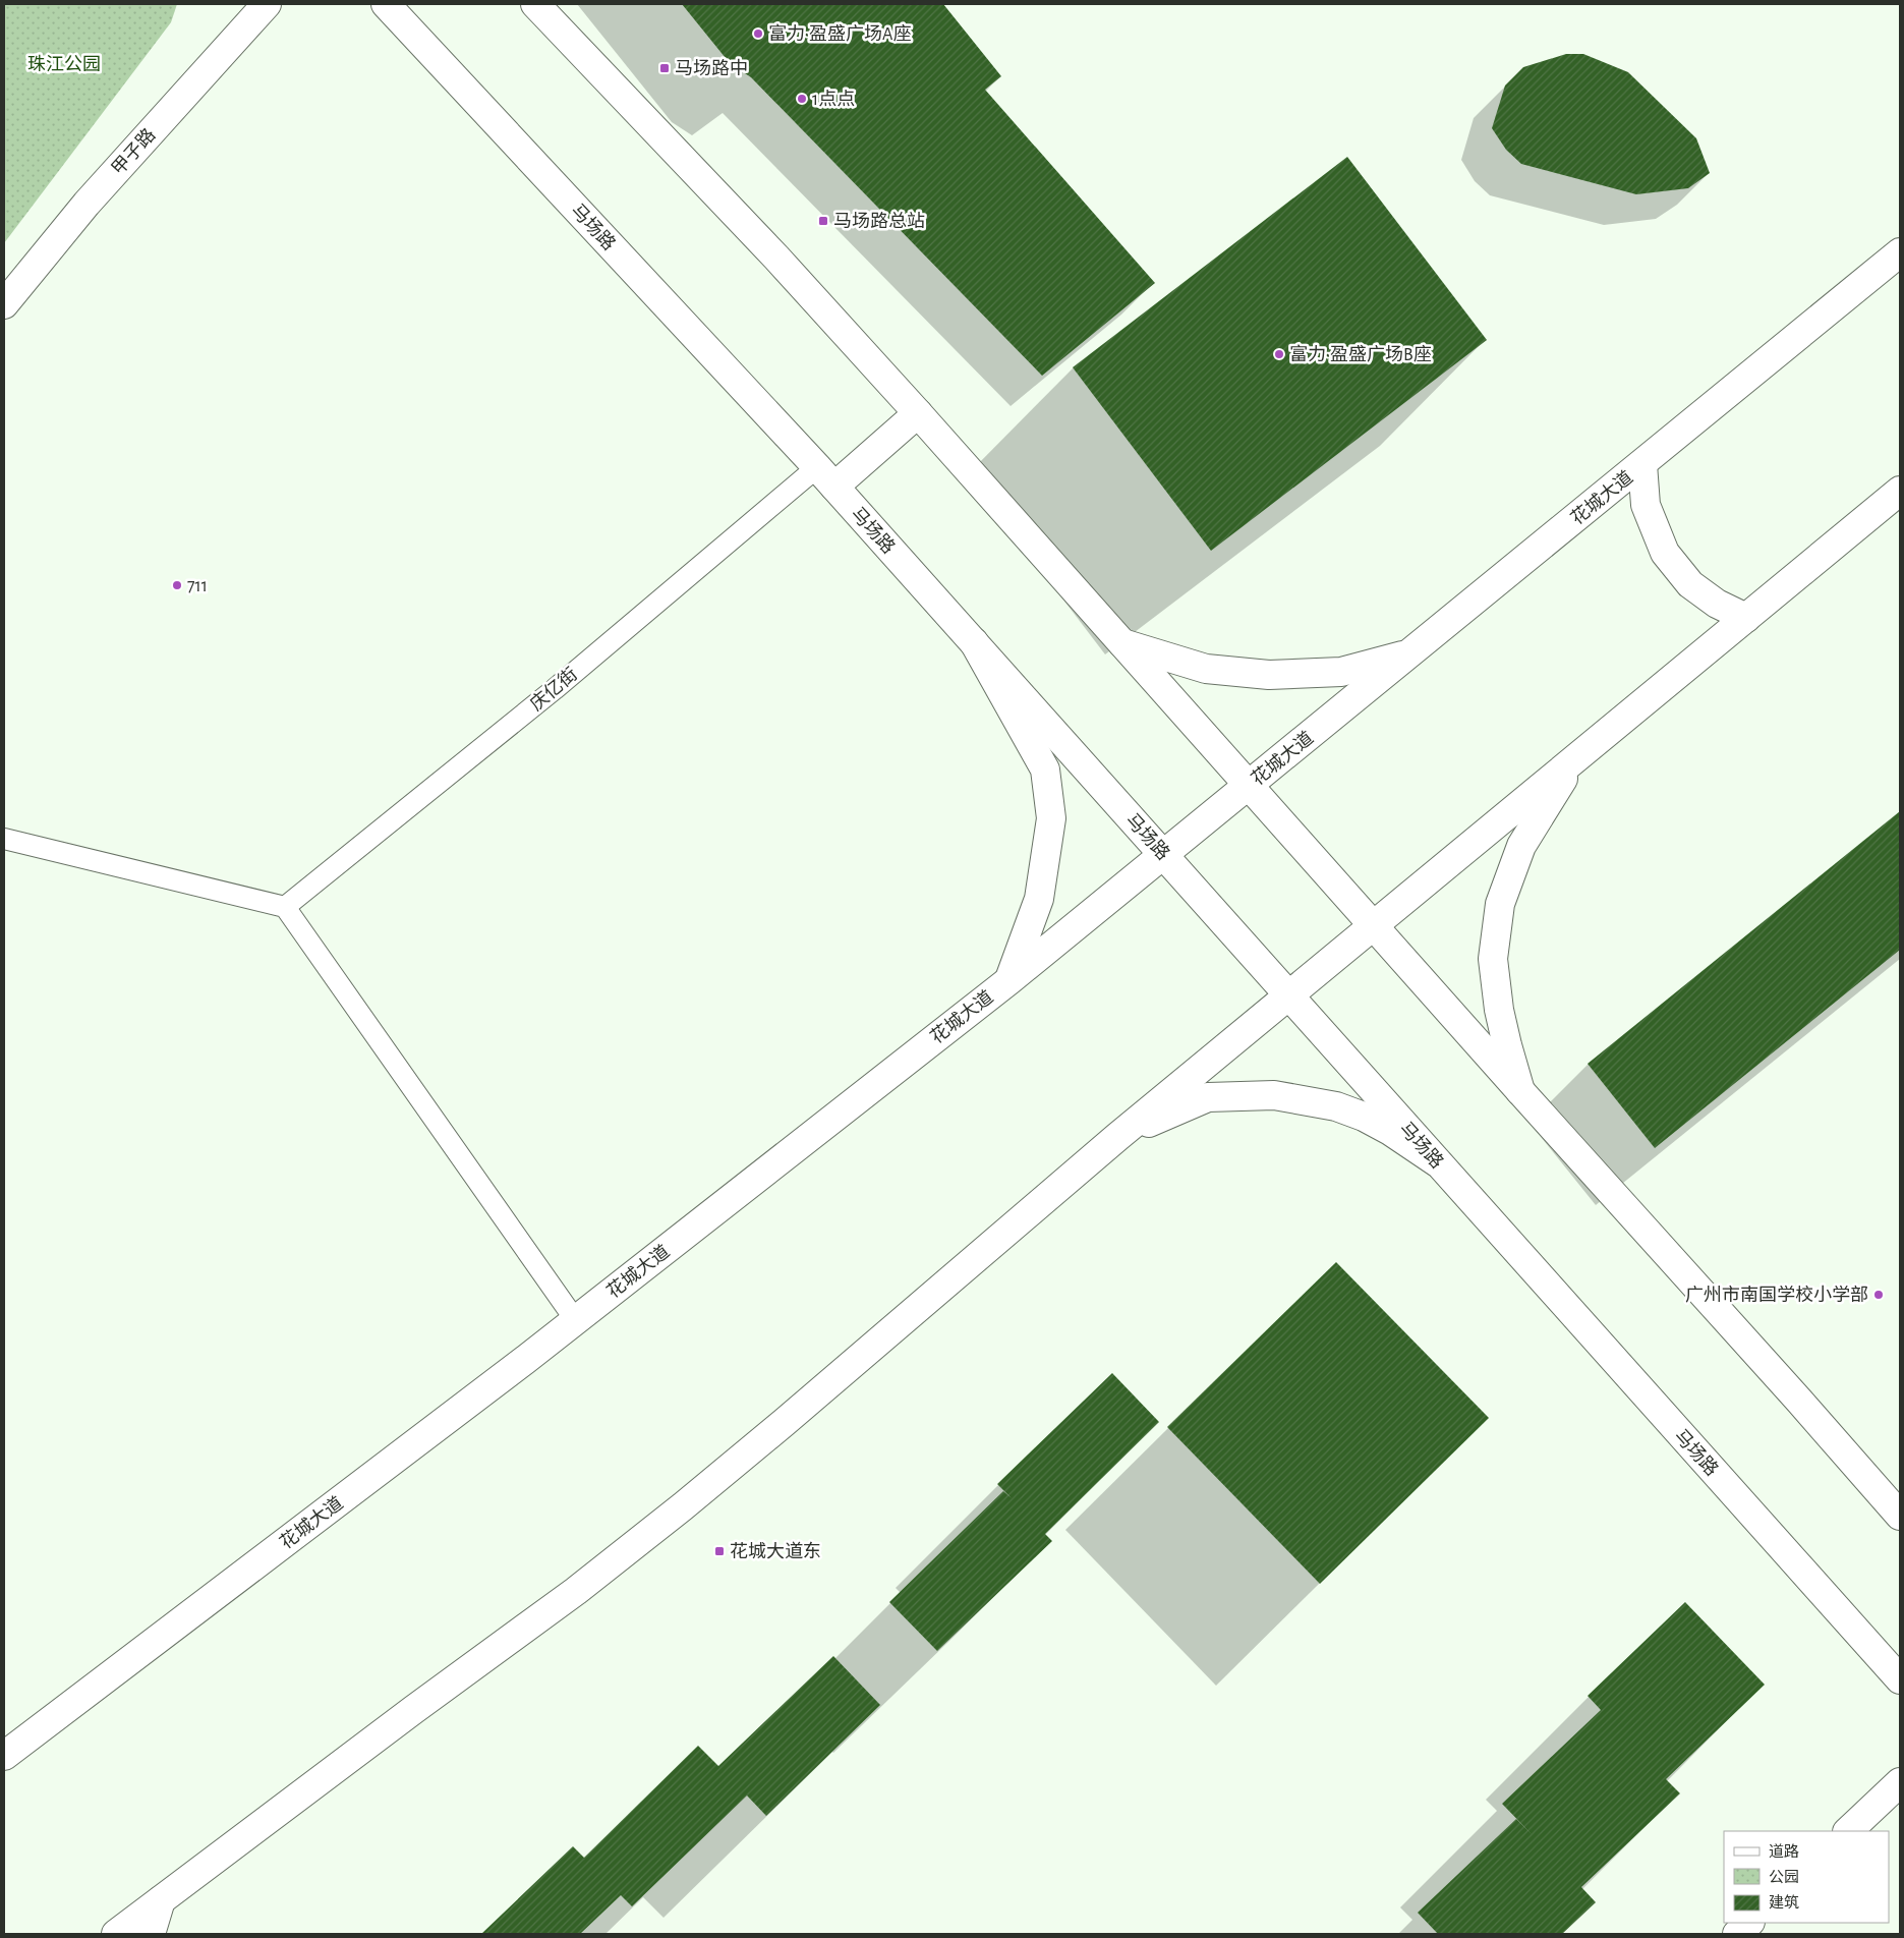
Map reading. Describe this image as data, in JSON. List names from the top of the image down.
{
  "streets": {
    "main road": ["甲子路", "马场路", "花城大道"],
    "lane": ["庆亿街"]
  },
  "crossings": [
    ["马场路", "花城大道"],
    ["马场路", "庆亿街"]
  ],
  "parks": ["珠江公园"],
  "places": {
    "other": [
      "富力·盈盛广场A座",
      "1点点",
      "富力·盈盛广场B座",
      "711",
      "广州市南国学校小学部"
    ],
    "transit": ["马场路中", "马场路总站", "花城大道东"]
  },
  "legend": ["道路", "公园", "建筑"]
}
